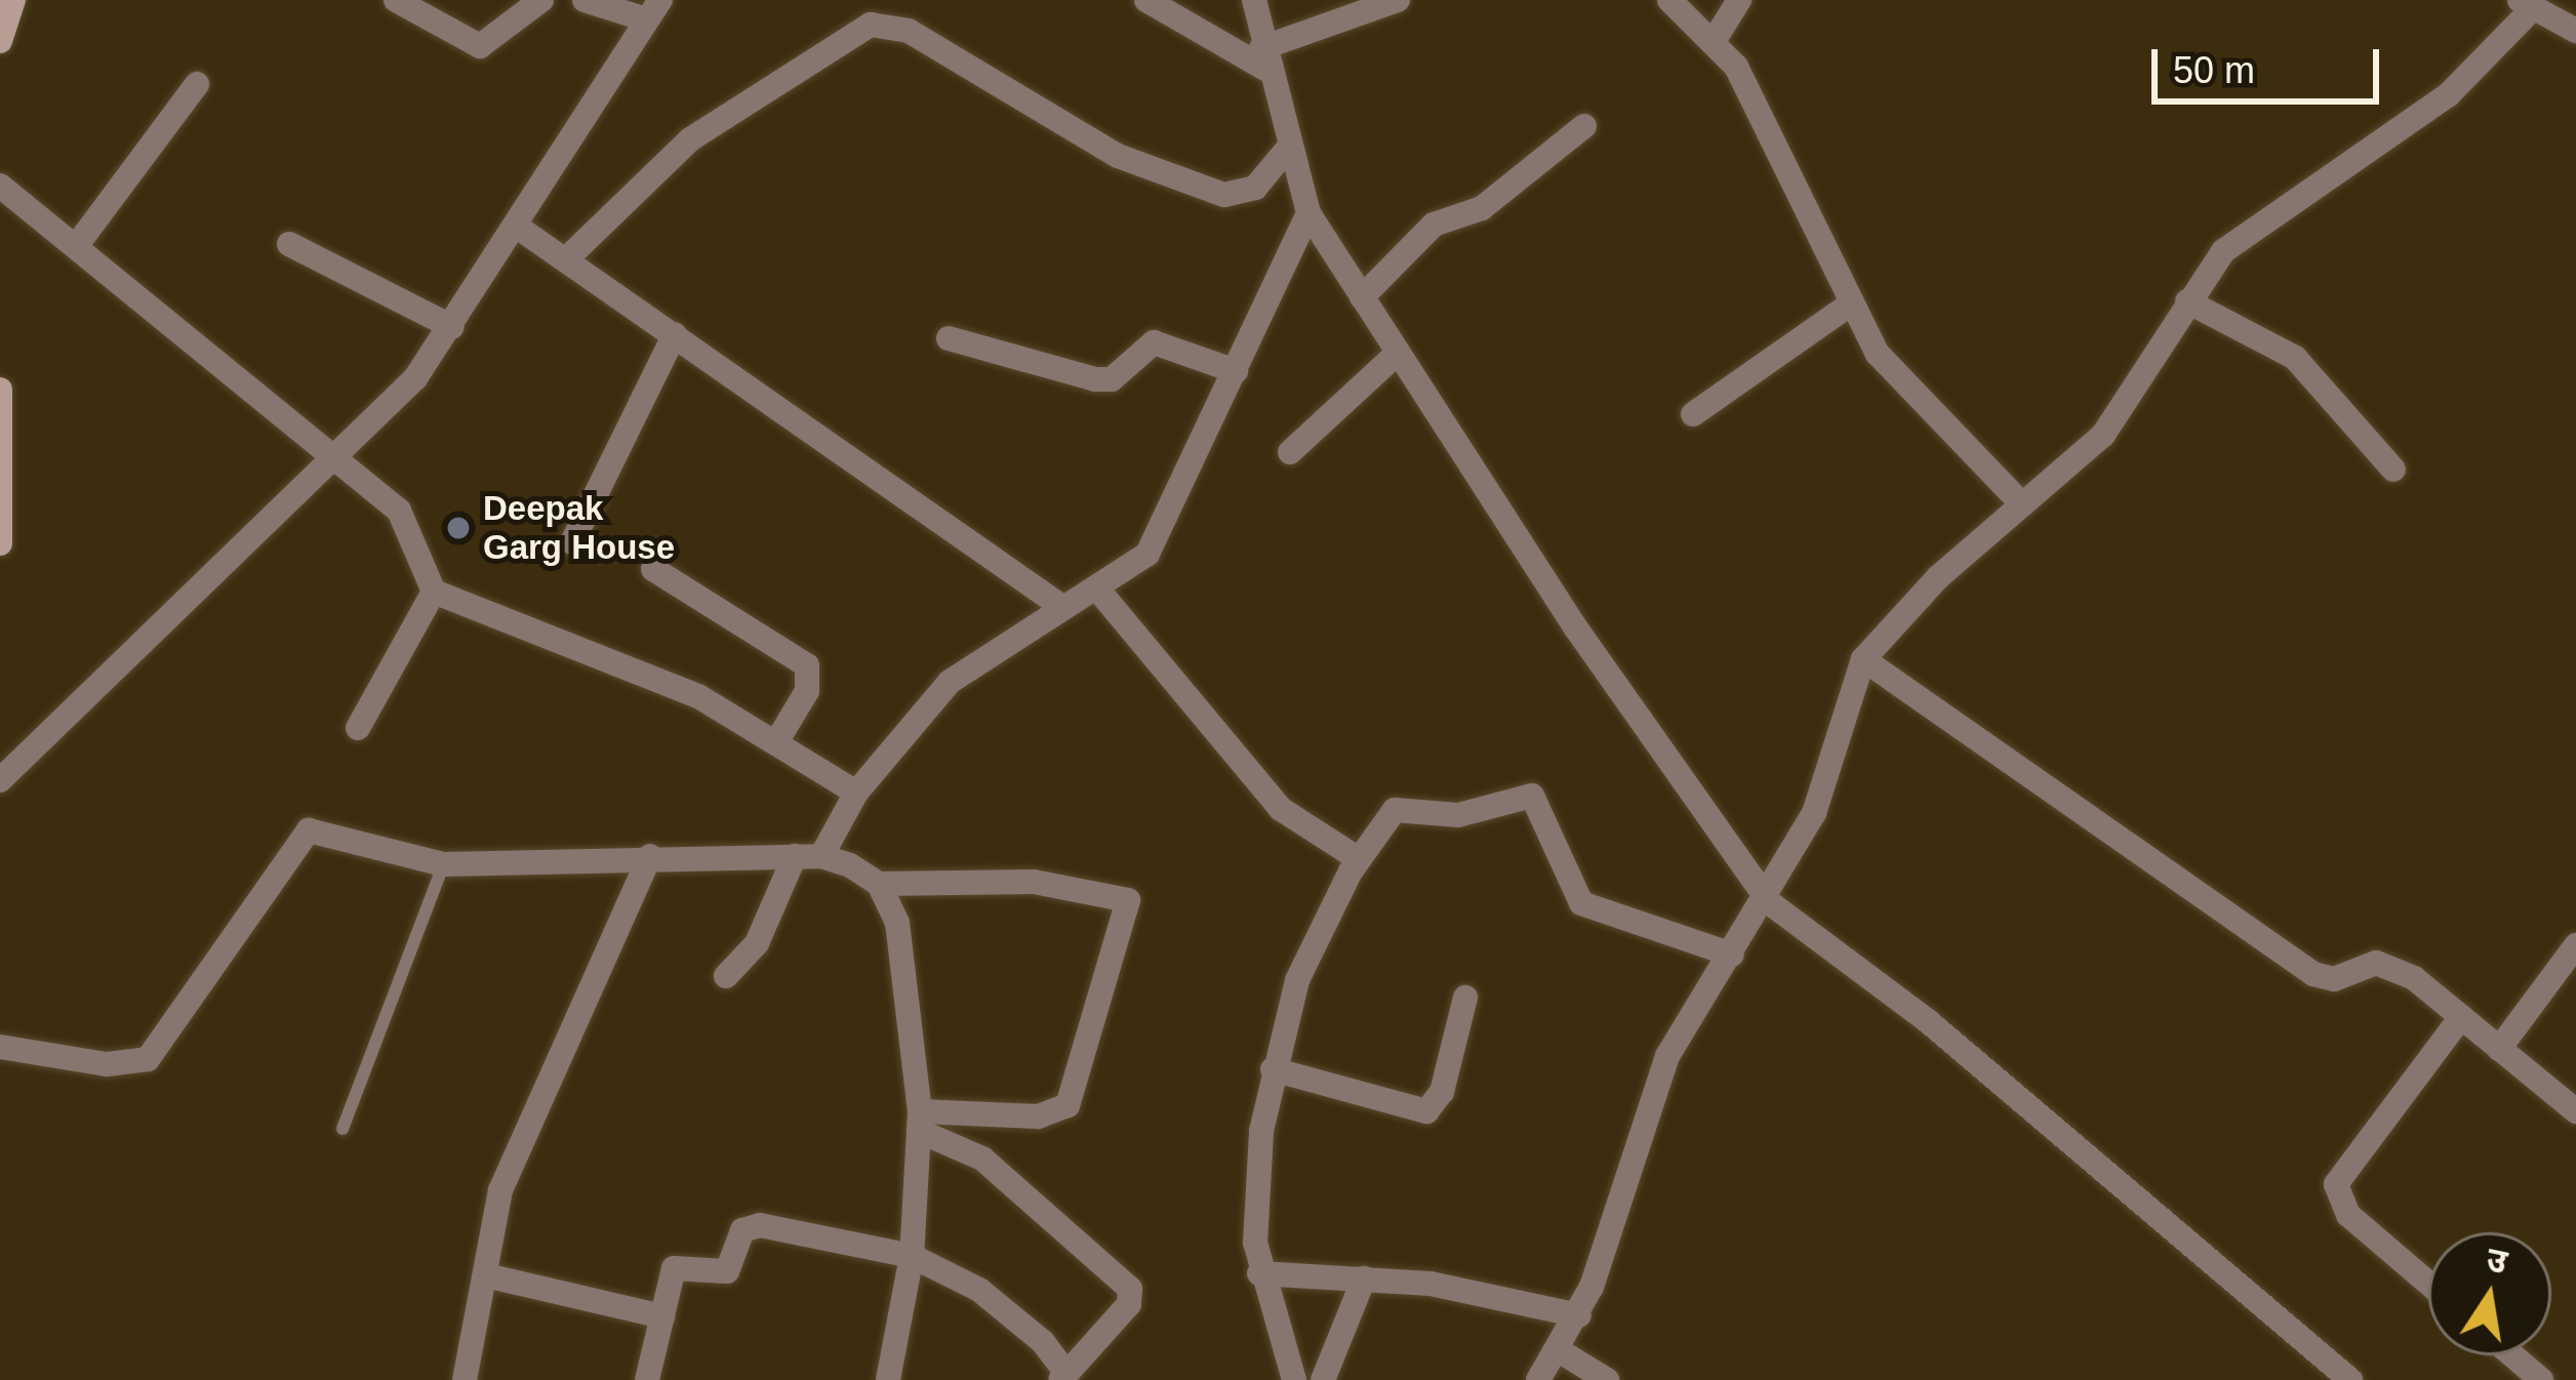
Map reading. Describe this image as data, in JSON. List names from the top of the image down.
{
  "places": ["Deepak Garg House"],
  "scale_bar": "50 m",
  "north": "top"
}
